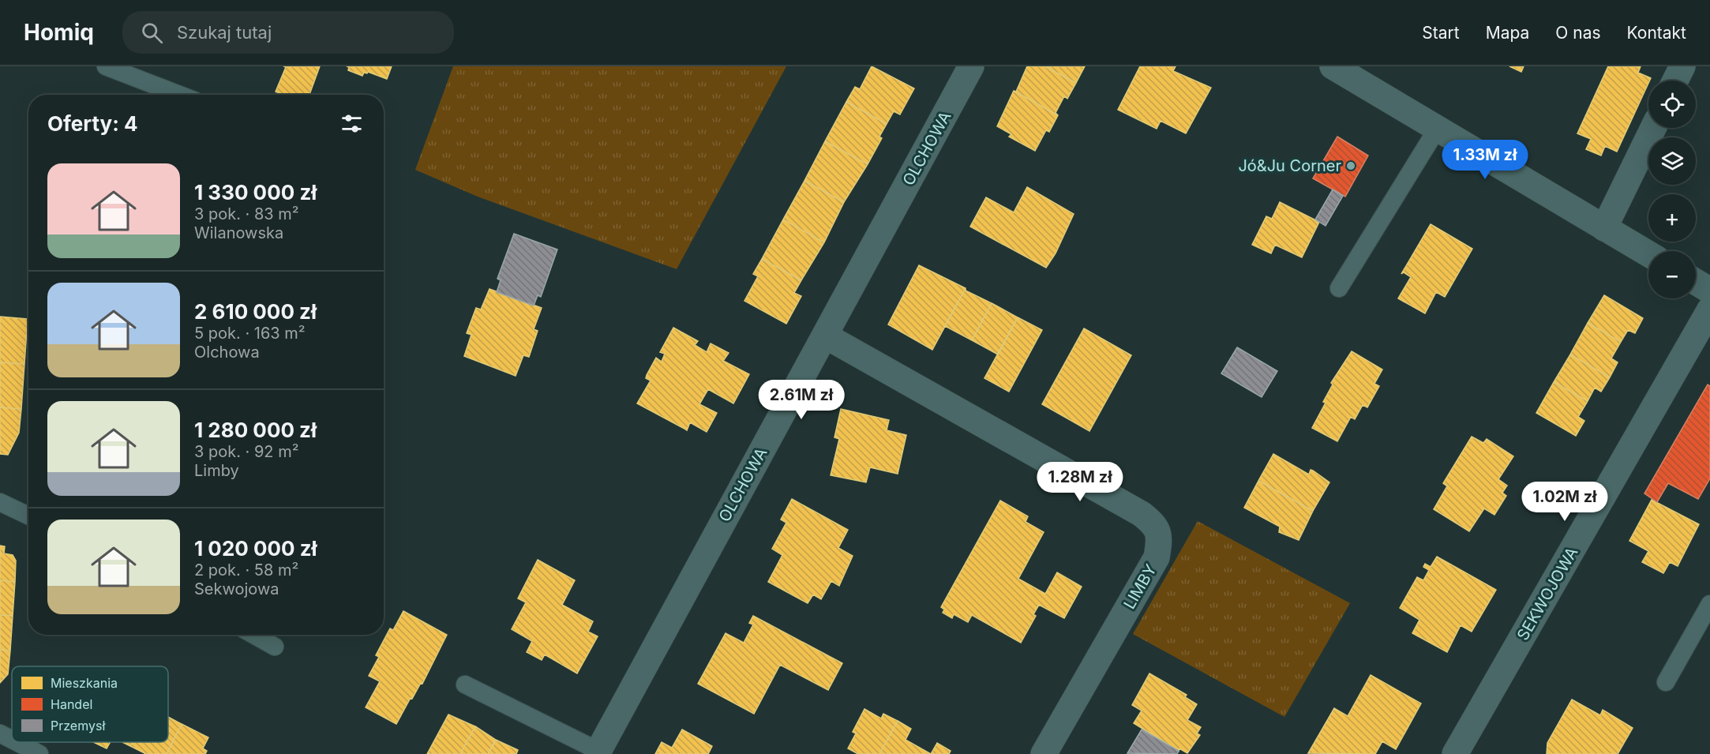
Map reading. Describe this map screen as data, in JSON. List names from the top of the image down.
{
  "streets": {
    "street": ["OLCHOWA", "LIMBY", "SEKWOJOWA"]
  },
  "crossings": [
    ["OLCHOWA", "LIMBY"]
  ],
  "places": ["Jó&Ju Corner"],
  "legend": ["Mieszkania", "Handel", "Przemysł"],
  "page": {
    "header": "Homiq",
    "search": "Szukaj tutaj",
    "nav": [
      "Start",
      "Mapa",
      "O nas",
      "Kontakt"
    ],
    "map_buttons": ["+", "−"],
    "heading": "Oferty: 4",
    "price": [
      "1.33M zł",
      "2.61M zł",
      "1.28M zł",
      "1.02M zł"
    ],
    "list": [
      {
        "name": "1 330 000 zł",
        "note": "3 pok. · 83 m² · Wilanowska"
      },
      {
        "name": "2 610 000 zł",
        "note": "5 pok. · 163 m² · Olchowa"
      },
      {
        "name": "1 280 000 zł",
        "note": "3 pok. · 92 m² · Limby"
      },
      {
        "name": "1 020 000 zł",
        "note": "2 pok. · 58 m² · Sekwojowa"
      }
    ]
  }
}
